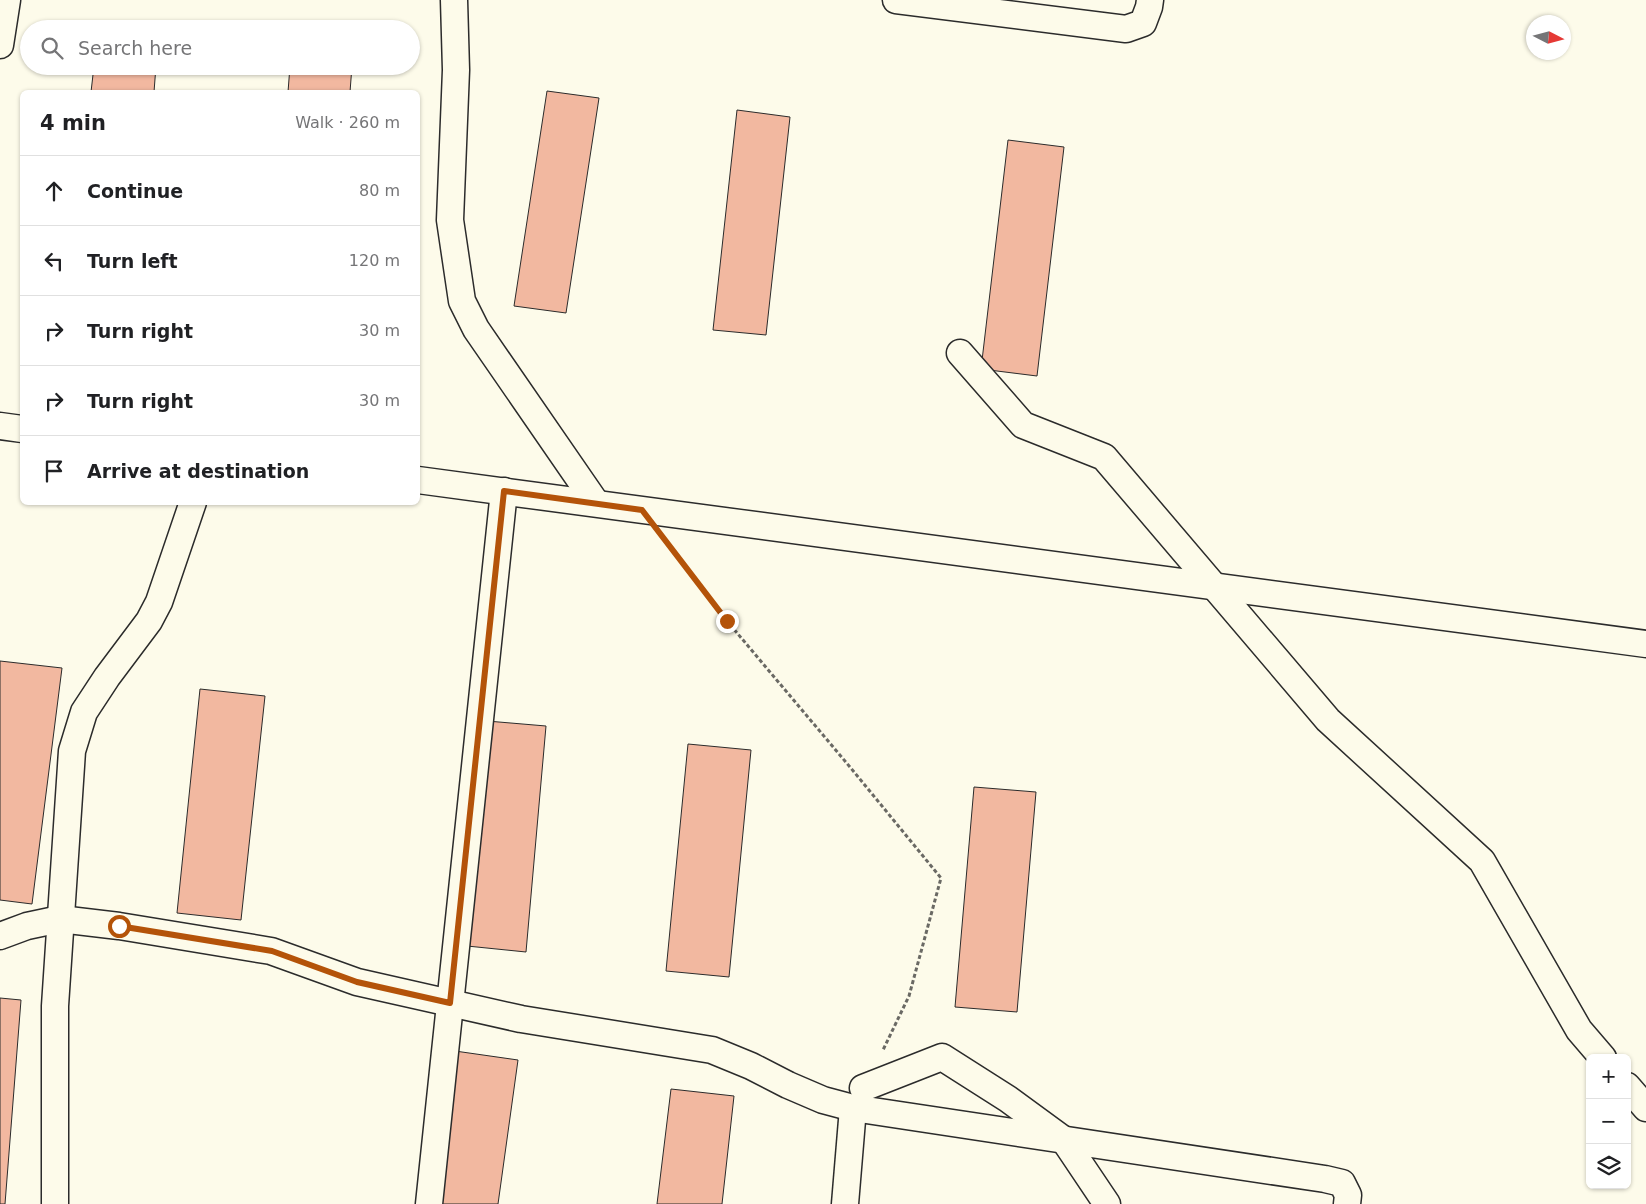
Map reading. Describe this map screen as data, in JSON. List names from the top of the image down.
{
  "north": "right",
  "page": {
    "search": "Search here",
    "heading": ["4 min", "Walk · 260 m"],
    "list": [
      ["Continue", "80 m"],
      ["Turn left", "120 m"],
      ["Turn right", "30 m"],
      ["Turn right", "30 m"],
      "Arrive at destination"
    ],
    "map_buttons": ["+", "−"]
  }
}
